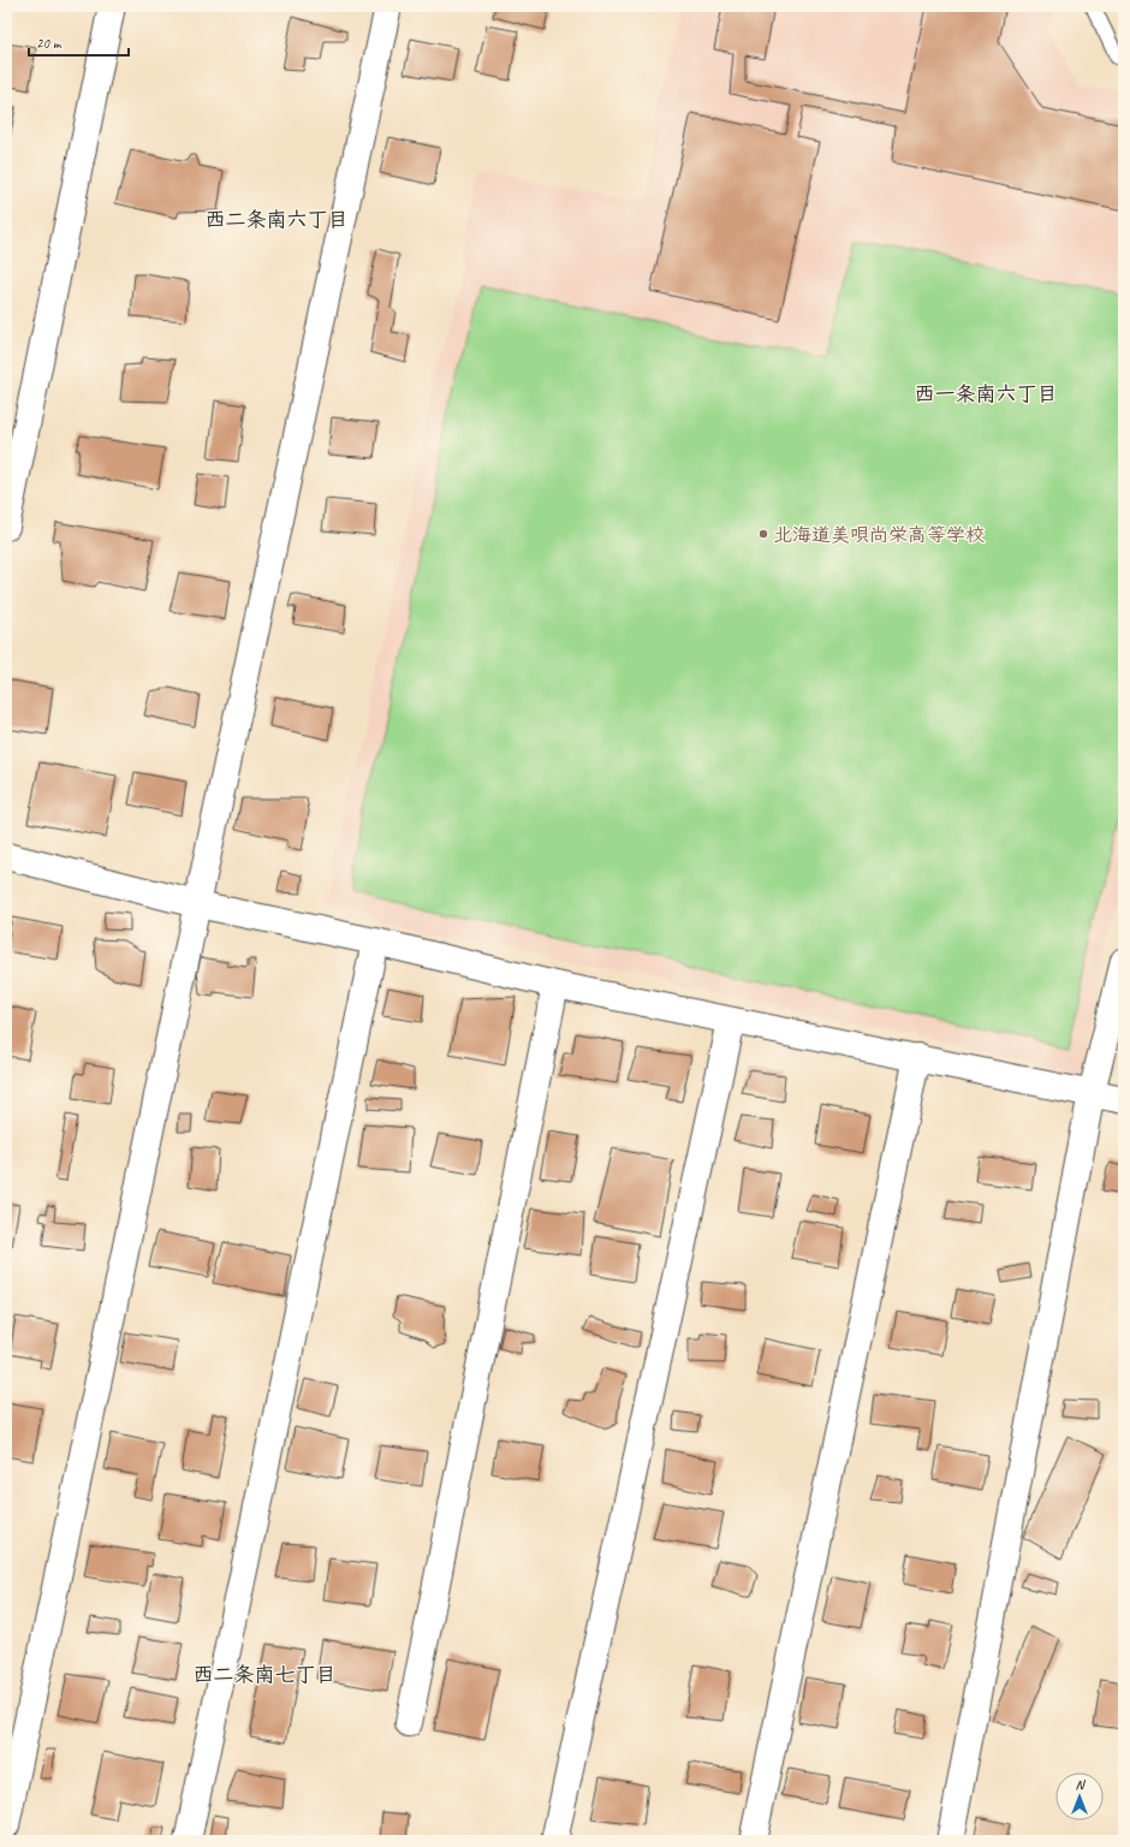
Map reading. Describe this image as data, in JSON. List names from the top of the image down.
{
  "districts": ["西二条南六丁目", "西一条南六丁目", "西二条南七丁目"],
  "places": ["北海道美唄尚栄高等学校"],
  "scale_bar": "20 m",
  "north": "top"
}
